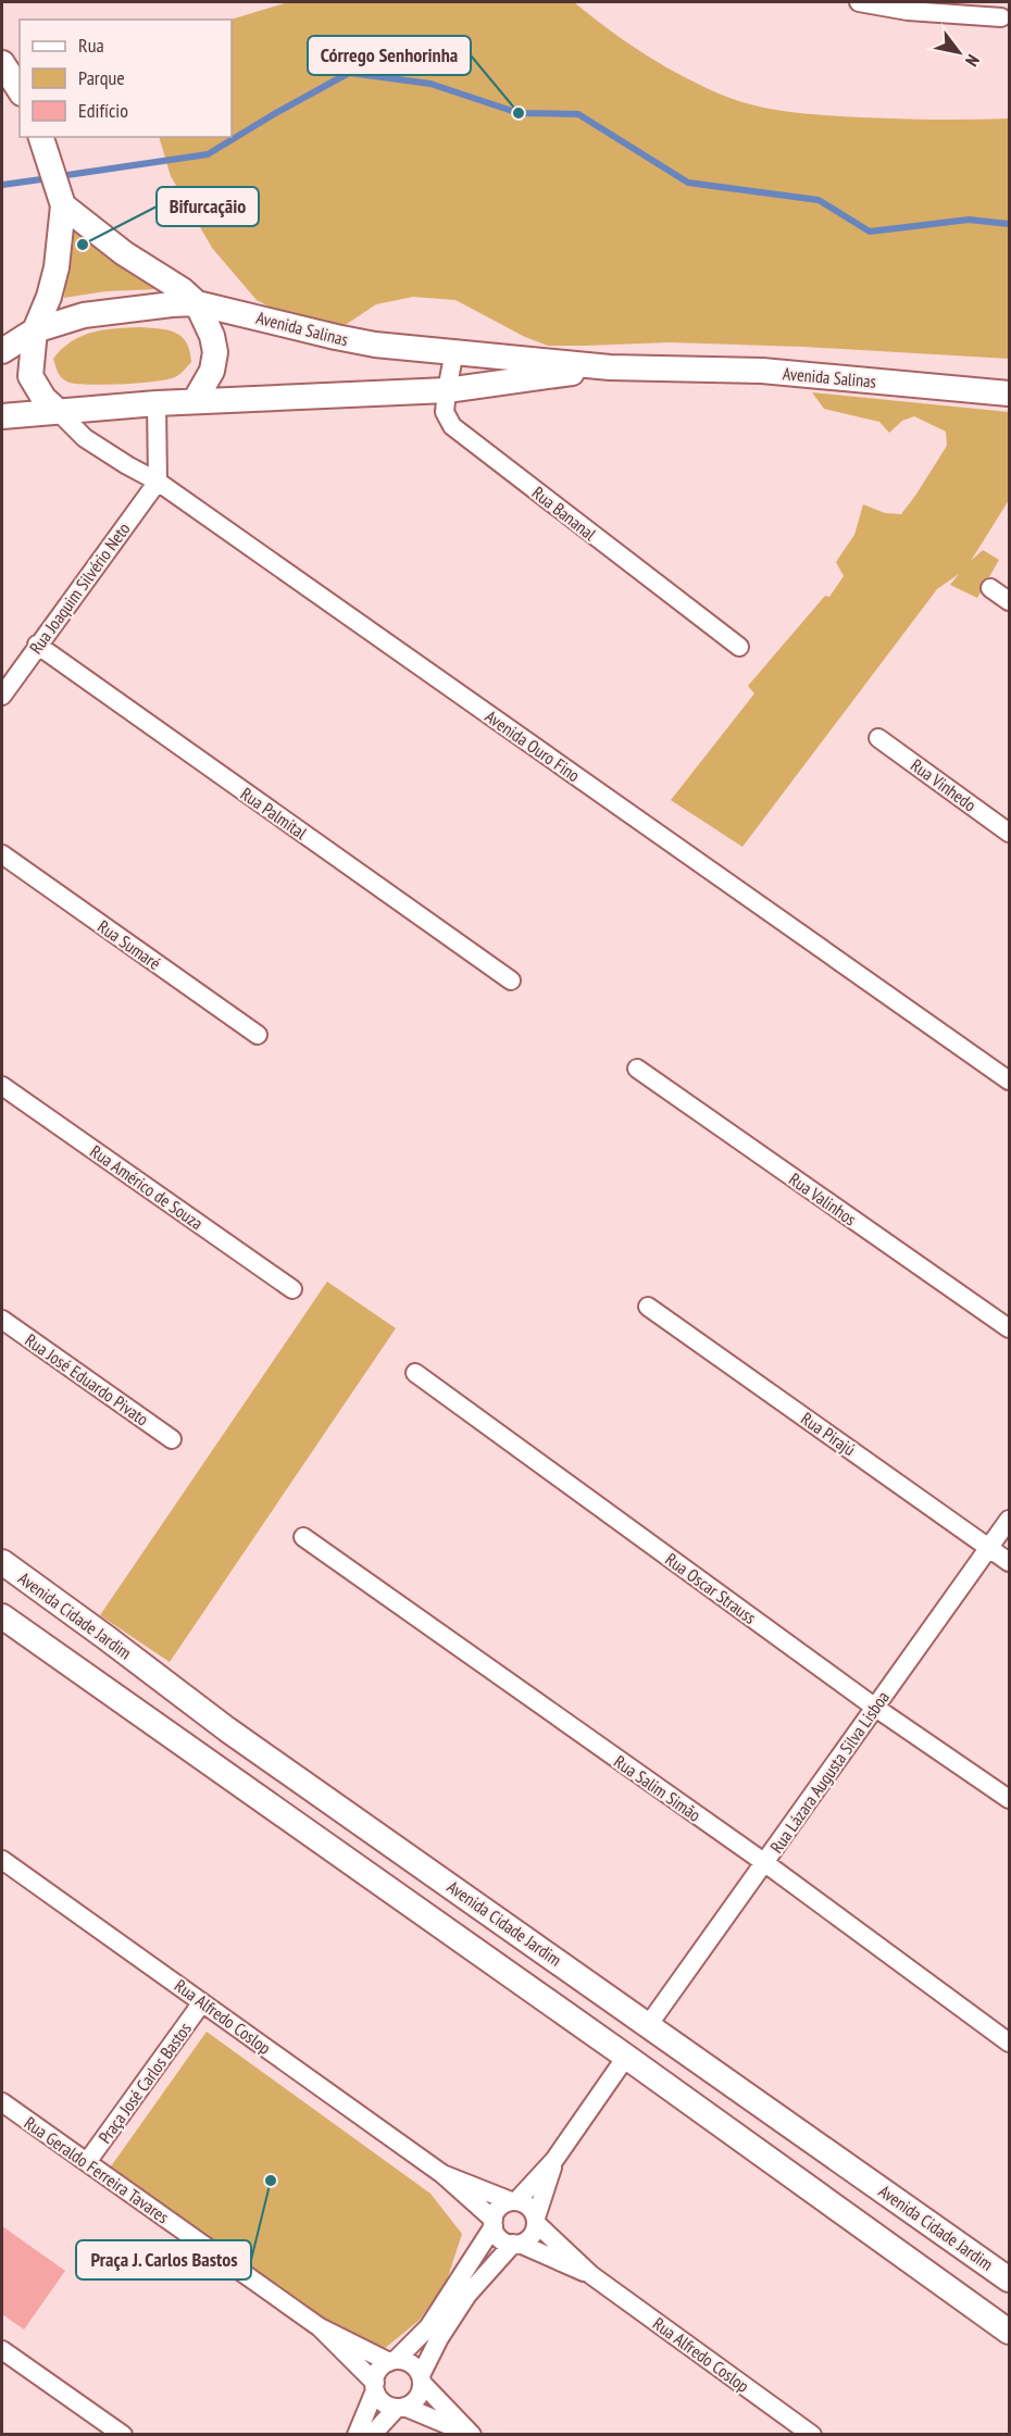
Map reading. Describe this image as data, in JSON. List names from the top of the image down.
{
  "streets": {
    "main road": ["Avenida Salinas", "Avenida Cidade Jardim"],
    "street": [
      "Rua Bananal",
      "Rua Joaquim Silvério Neto",
      "Avenida Ouro Fino",
      "Rua Vinhedo",
      "Rua Palmital",
      "Rua Sumaré",
      "Rua Américo de Souza",
      "Rua Valinhos",
      "Rua José Eduardo Pivato",
      "Rua Pirajú",
      "Rua Oscar Strauss",
      "Rua Lázara Augusta Silva Lisboa",
      "Rua Salim Simão",
      "Rua Alfredo Coslop",
      "Praça José Carlos Bastos",
      "Rua Geraldo Ferreira Tavares"
    ]
  },
  "crossings": [
    ["Avenida Salinas", "Rua Bananal"],
    ["Avenida Salinas", "Avenida Ouro Fino"],
    ["Rua Joaquim Silvério Neto", "Avenida Ouro Fino"],
    ["Rua Joaquim Silvério Neto", "Rua Palmital"],
    ["Rua Pirajú", "Rua Lázara Augusta Silva Lisboa"],
    ["Rua Oscar Strauss", "Rua Lázara Augusta Silva Lisboa"],
    ["Avenida Cidade Jardim", "Rua Lázara Augusta Silva Lisboa"],
    ["Rua Lázara Augusta Silva Lisboa", "Rua Salim Simão"],
    ["Rua Alfredo Coslop", "Praça José Carlos Bastos"],
    ["Praça José Carlos Bastos", "Rua Geraldo Ferreira Tavares"]
  ],
  "places": ["Córrego Senhorinha", "Bifurcaçãio", "Praça J. Carlos Bastos"],
  "legend": ["Rua", "Parque", "Edifício"],
  "north": "bottom right"
}
